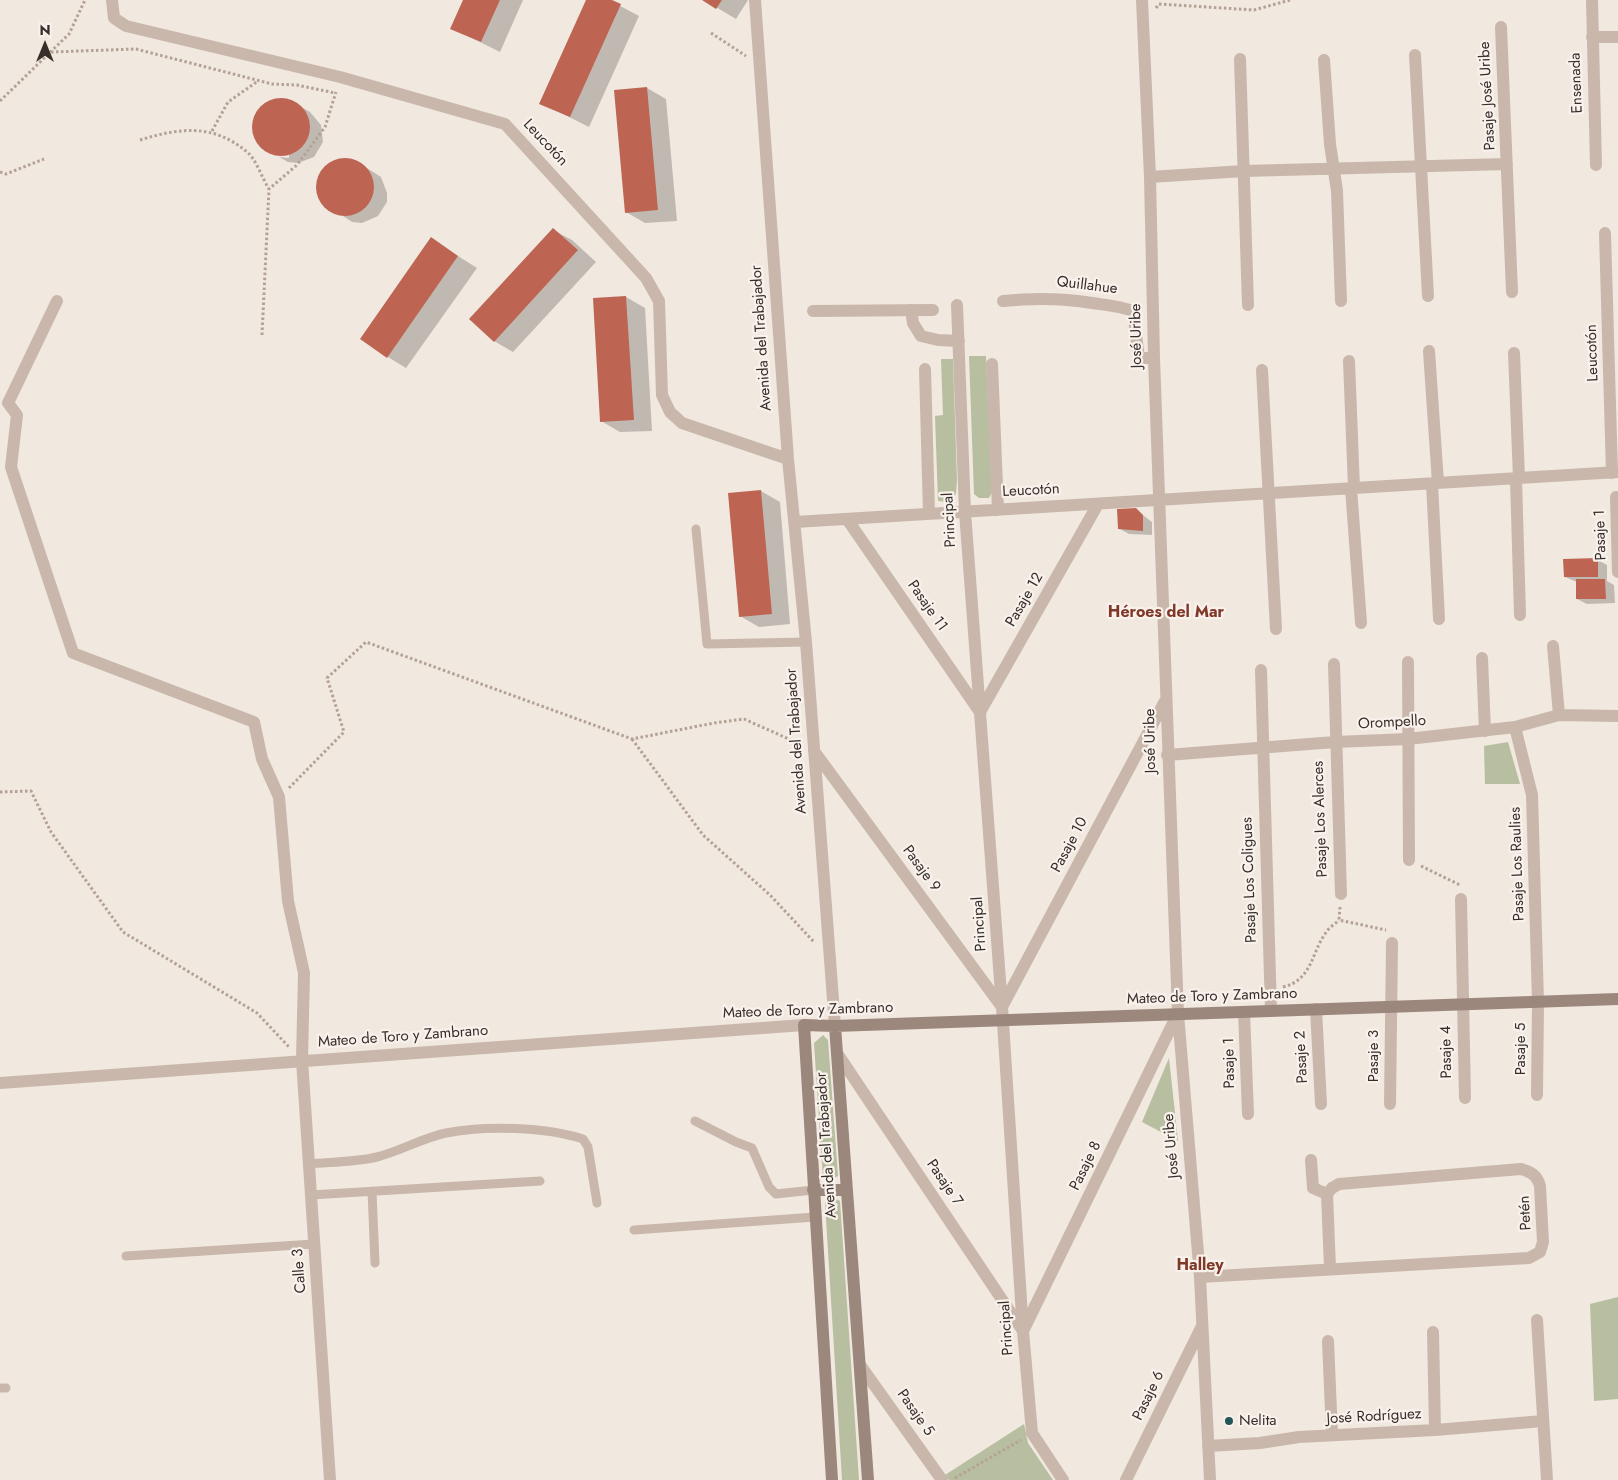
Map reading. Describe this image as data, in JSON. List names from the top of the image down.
{
  "streets": {
    "street": [
      "Ensenada",
      "Pasaje José Uribe",
      "Leucotón",
      "Quillahue",
      "José Uribe",
      "Avenida del Trabajador",
      "Principal",
      "Pasaje 1",
      "Pasaje 12",
      "Pasaje 11",
      "Orompello",
      "Pasaje Los Alerces",
      "Pasaje 10",
      "Pasaje Los Raulies",
      "Pasaje 9",
      "Pasaje Los Coligues",
      "Mateo de Toro y Zambrano",
      "Pasaje 5",
      "Pasaje 4",
      "Pasaje 3",
      "Pasaje 2",
      "Pasaje 8",
      "Pasaje 7",
      "Petén",
      "Calle 3",
      "Pasaje 6",
      "José Rodríguez"
    ]
  },
  "crossings": [
    ["Pasaje José Uribe", "José Uribe"],
    ["Leucotón", "José Uribe"],
    ["Leucotón", "Avenida del Trabajador"],
    ["Leucotón", "Principal"],
    ["Leucotón", "Pasaje 12"],
    ["Leucotón", "Pasaje 11"],
    ["Quillahue", "José Uribe"],
    ["José Uribe", "Orompello"],
    ["José Uribe", "Pasaje 10"],
    ["José Uribe", "Mateo de Toro y Zambrano"],
    ["José Uribe", "Pasaje 8"],
    ["José Uribe", "Petén"],
    ["José Uribe", "Pasaje 6"],
    ["José Uribe", "José Rodríguez"],
    ["Avenida del Trabajador", "Pasaje 9"],
    ["Avenida del Trabajador", "Mateo de Toro y Zambrano"],
    ["Avenida del Trabajador", "Pasaje 5"],
    ["Avenida del Trabajador", "Pasaje 7"],
    ["Principal", "Pasaje 12"],
    ["Principal", "Pasaje 11"],
    ["Principal", "Pasaje 10"],
    ["Principal", "Pasaje 9"],
    ["Principal", "Mateo de Toro y Zambrano"],
    ["Principal", "Pasaje 8"],
    ["Principal", "Pasaje 7"],
    ["Pasaje 1", "Mateo de Toro y Zambrano"],
    ["Pasaje 12", "Pasaje 11"],
    ["Orompello", "Pasaje Los Alerces"],
    ["Orompello", "Pasaje Los Raulies"],
    ["Orompello", "Pasaje Los Coligues"],
    ["Pasaje 10", "Pasaje 9"],
    ["Pasaje 10", "Mateo de Toro y Zambrano"],
    ["Pasaje Los Raulies", "Mateo de Toro y Zambrano"],
    ["Pasaje Los Raulies", "Pasaje 5"],
    ["Pasaje 9", "Mateo de Toro y Zambrano"],
    ["Pasaje Los Coligues", "Mateo de Toro y Zambrano"],
    ["Mateo de Toro y Zambrano", "Pasaje 5"],
    ["Mateo de Toro y Zambrano", "Pasaje 4"],
    ["Mateo de Toro y Zambrano", "Pasaje 3"],
    ["Mateo de Toro y Zambrano", "Pasaje 2"],
    ["Mateo de Toro y Zambrano", "Pasaje 8"],
    ["Mateo de Toro y Zambrano", "Calle 3"],
    ["Pasaje 8", "Pasaje 7"]
  ],
  "districts": ["Héroes del Mar", "Halley"],
  "places": ["Nelita"],
  "north": "top"
}
